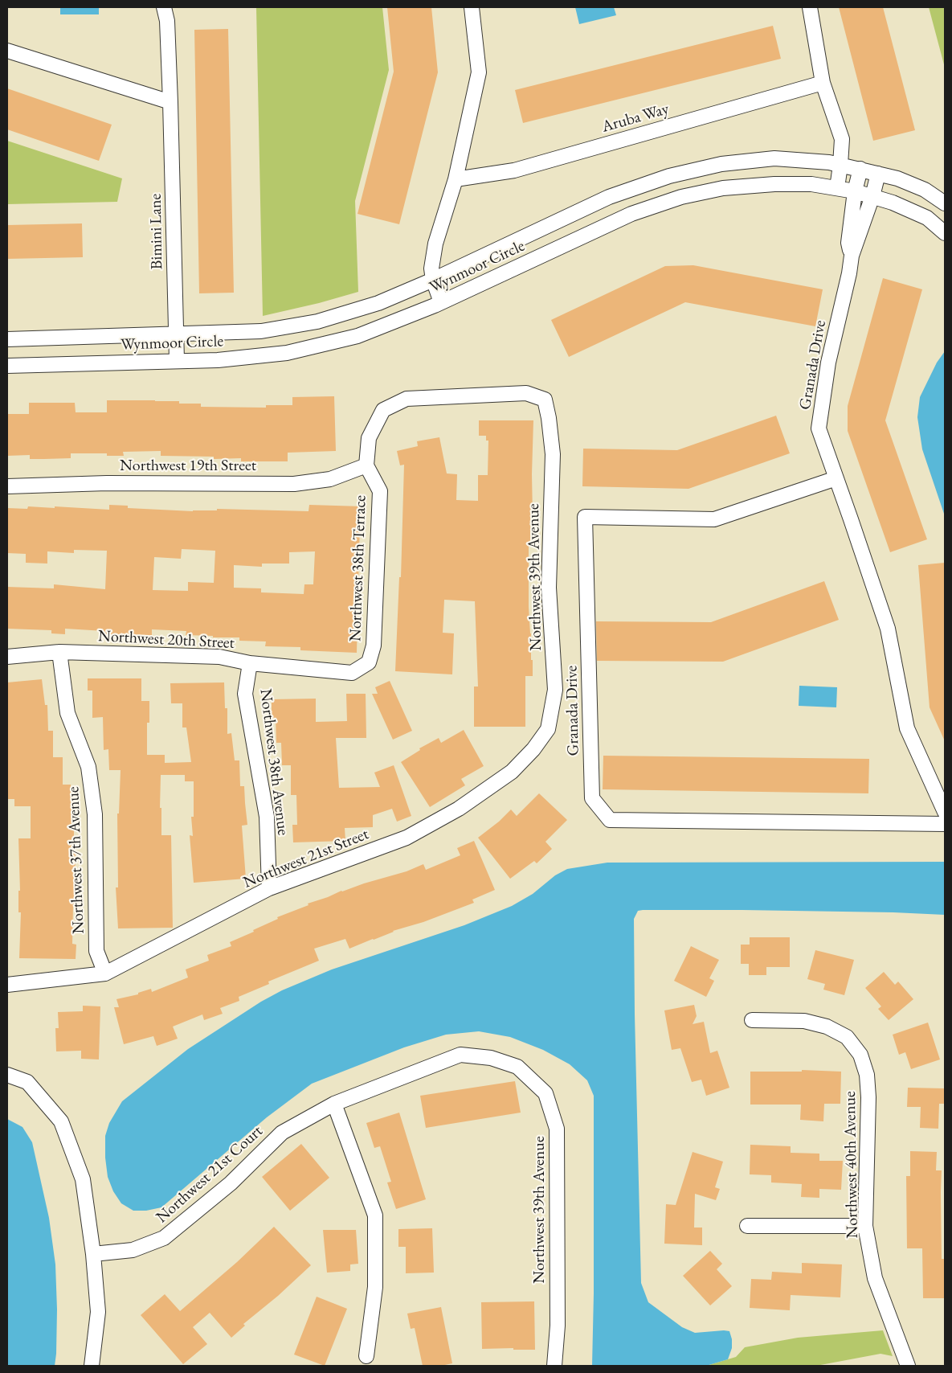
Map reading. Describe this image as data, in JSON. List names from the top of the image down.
{
  "streets": {
    "street": [
      "Aruba Way",
      "Bimini Lane",
      "Wynmoor Circle",
      "Granada Drive",
      "Northwest 19th Street",
      "Northwest 38th Terrace",
      "Northwest 39th Avenue",
      "Northwest 20th Street",
      "Northwest 38th Avenue",
      "Northwest 21st Street",
      "Northwest 37th Avenue",
      "Northwest 40th Avenue",
      "Northwest 21st Court"
    ]
  },
  "crossings": [
    ["Bimini Lane", "Wynmoor Circle"],
    ["Wynmoor Circle", "Granada Drive"],
    ["Northwest 19th Street", "Northwest 38th Terrace"],
    ["Northwest 19th Street", "Northwest 39th Avenue"],
    ["Northwest 38th Terrace", "Northwest 39th Avenue"],
    ["Northwest 38th Terrace", "Northwest 20th Street"],
    ["Northwest 39th Avenue", "Northwest 21st Street"],
    ["Northwest 39th Avenue", "Northwest 21st Court"],
    ["Northwest 20th Street", "Northwest 38th Avenue"],
    ["Northwest 20th Street", "Northwest 37th Avenue"],
    ["Northwest 38th Avenue", "Northwest 21st Street"],
    ["Northwest 21st Street", "Northwest 37th Avenue"]
  ]
}
